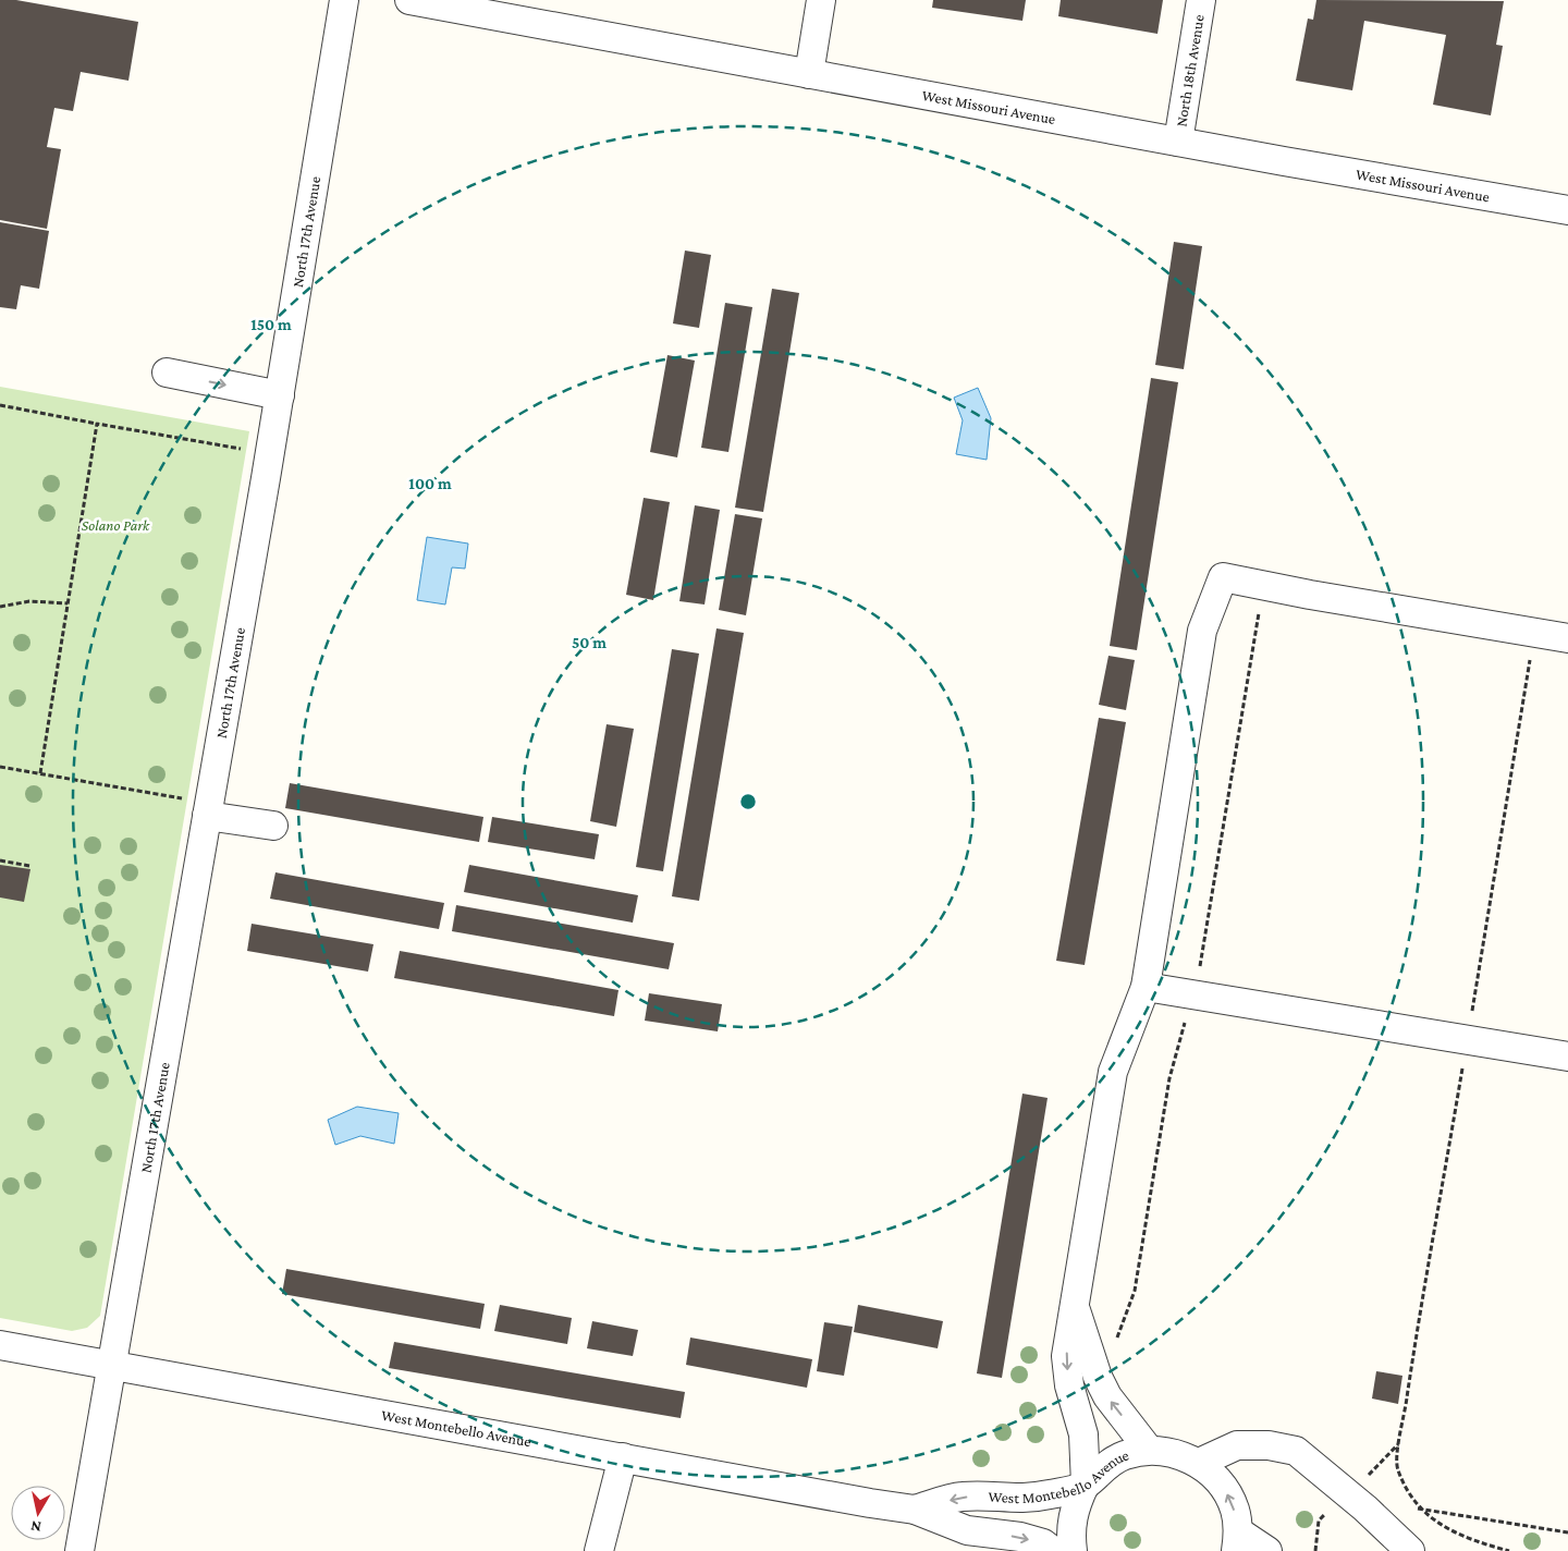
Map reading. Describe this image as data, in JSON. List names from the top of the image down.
{
  "streets": {
    "street": [
      "North 18th Avenue",
      "West Missouri Avenue",
      "North 17th Avenue",
      "West Montebello Avenue"
    ]
  },
  "crossings": [
    ["North 18th Avenue", "West Missouri Avenue"],
    ["North 17th Avenue", "West Montebello Avenue"]
  ],
  "parks": ["Solano Park"],
  "north": "bottom",
  "rings": ["150 m", "100 m", "50 m"]
}
